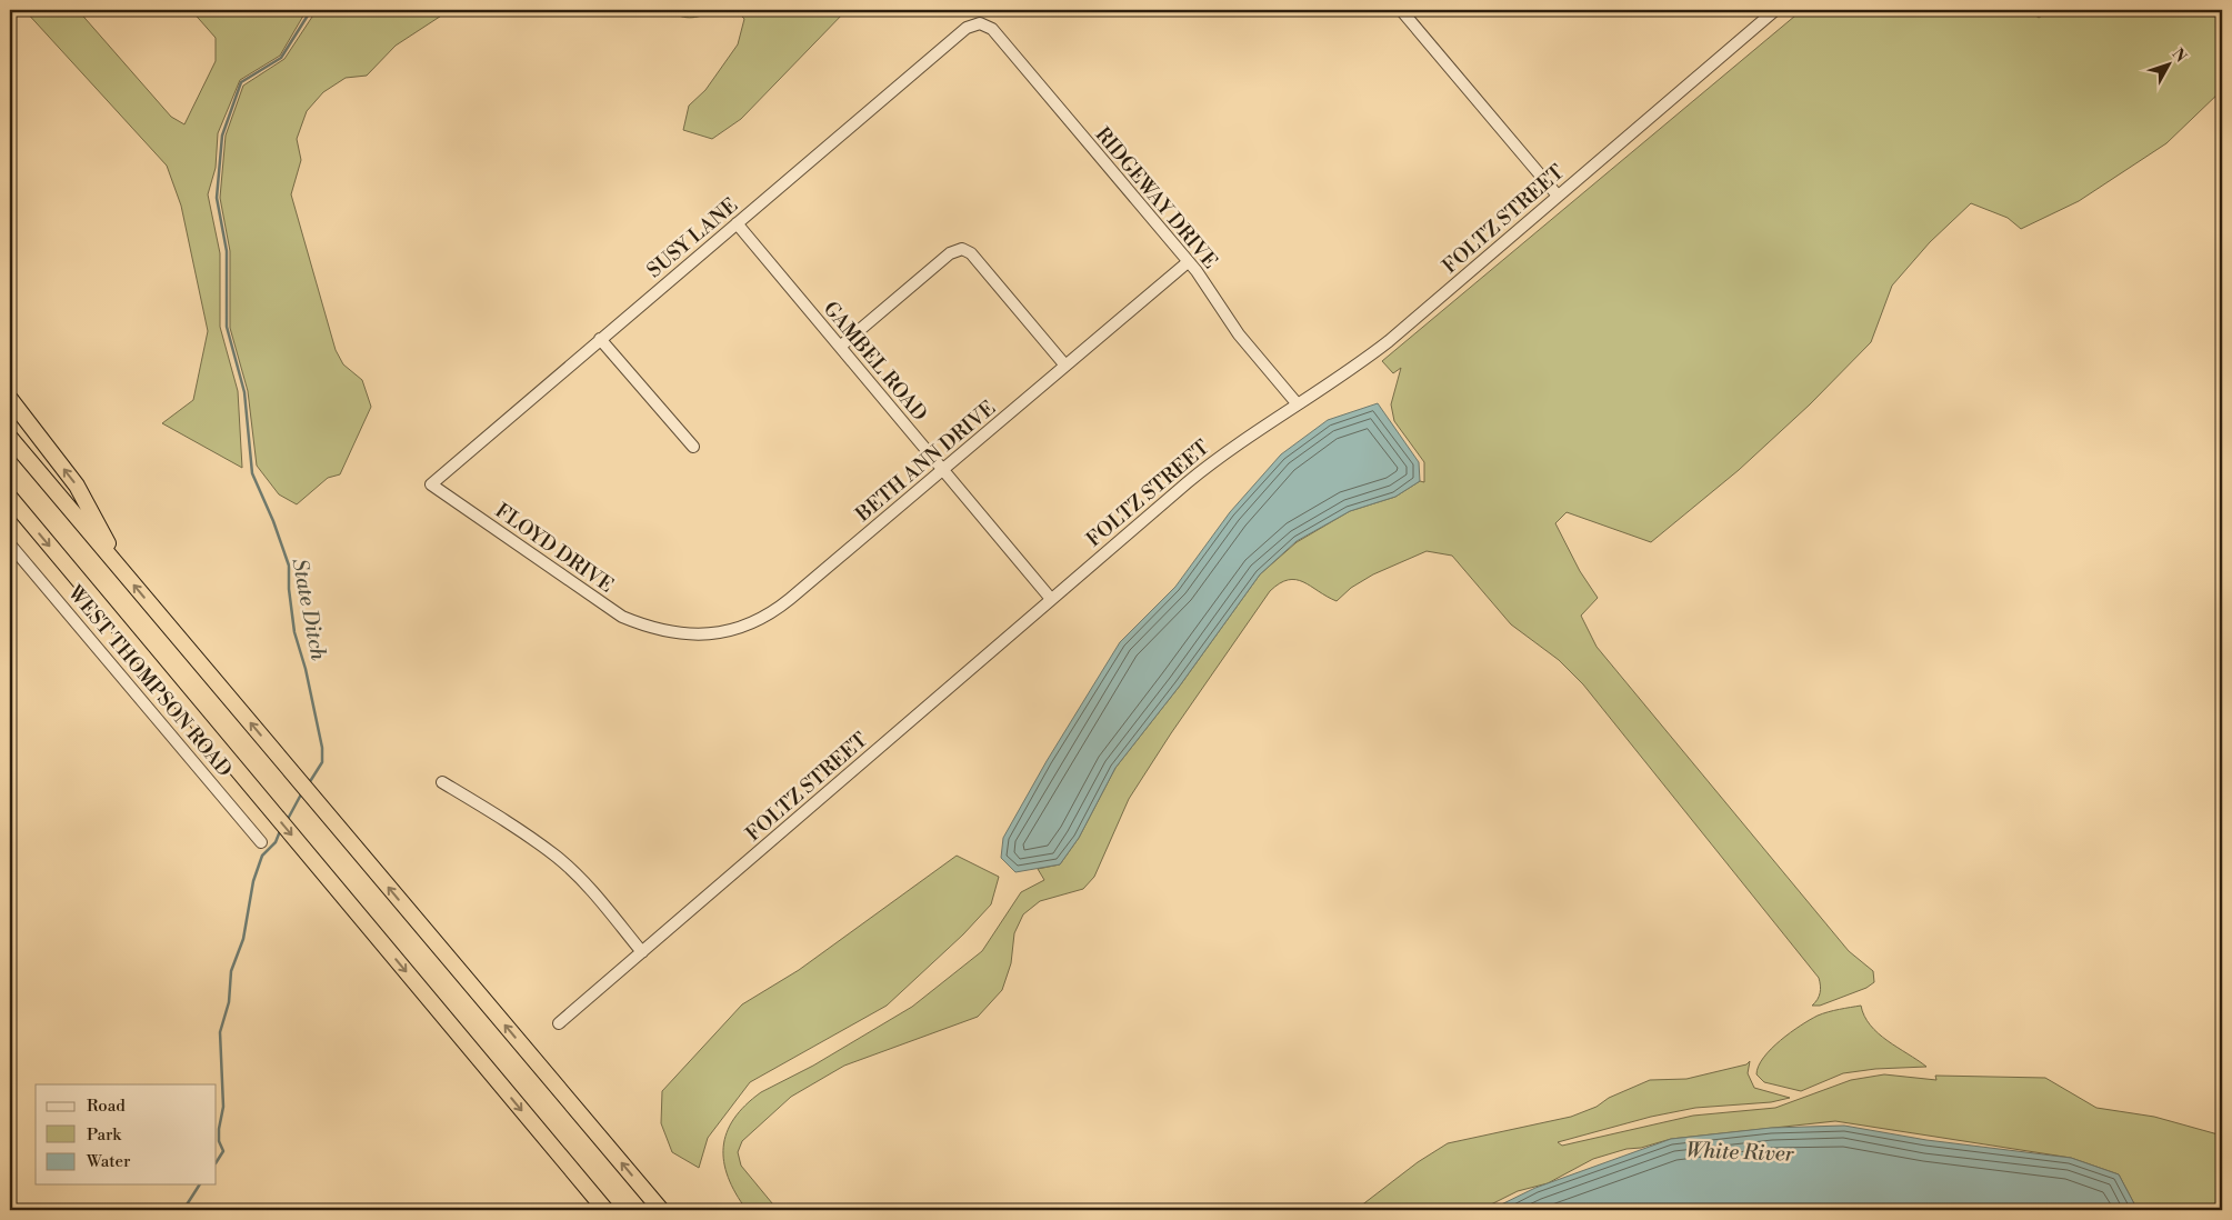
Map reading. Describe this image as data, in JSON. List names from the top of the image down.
{
  "streets": {
    "street": [
      "RIDGEWAY DRIVE",
      "FOLTZ STREET",
      "SUSY LANE",
      "GAMBEL ROAD",
      "BETH ANN DRIVE",
      "FLOYD DRIVE",
      "WEST THOMPSON ROAD"
    ]
  },
  "crossings": [
    ["RIDGEWAY DRIVE", "FOLTZ STREET"],
    ["RIDGEWAY DRIVE", "SUSY LANE"],
    ["RIDGEWAY DRIVE", "BETH ANN DRIVE"],
    ["FOLTZ STREET", "GAMBEL ROAD"],
    ["SUSY LANE", "GAMBEL ROAD"],
    ["SUSY LANE", "FLOYD DRIVE"],
    ["GAMBEL ROAD", "BETH ANN DRIVE"],
    ["BETH ANN DRIVE", "FLOYD DRIVE"]
  ],
  "water": ["State Ditch", "White River"],
  "legend": ["Road", "Park", "Water"],
  "north": "top right"
}
